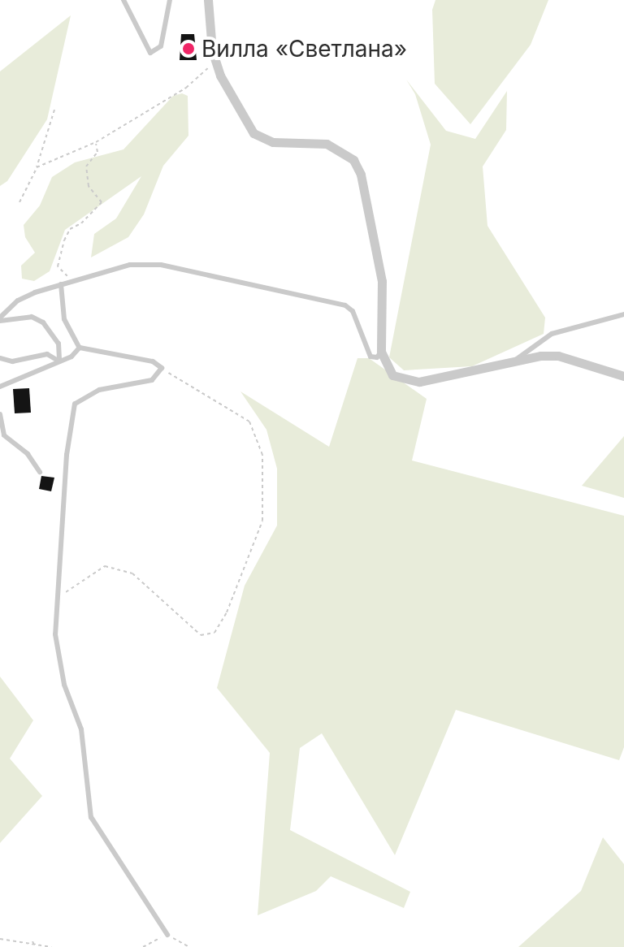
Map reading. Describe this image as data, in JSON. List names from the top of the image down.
{
  "places": ["Вилла «Светлана»"]
}
